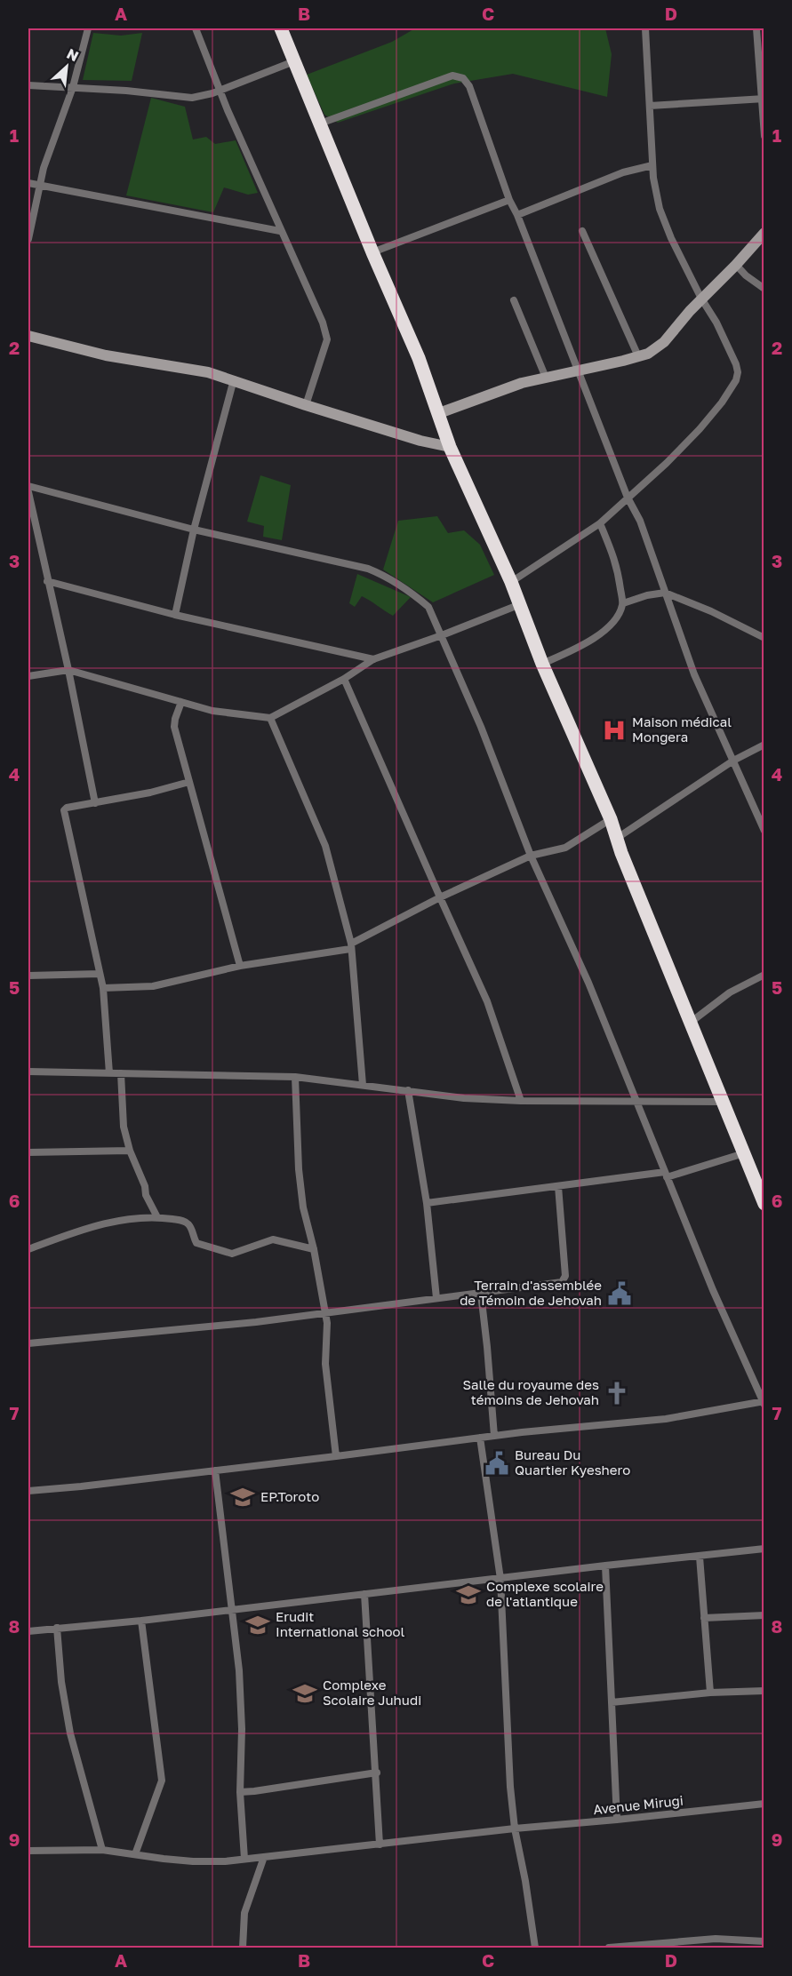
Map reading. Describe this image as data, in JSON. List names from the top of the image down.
{
  "streets": {
    "street": ["Avenue Mirugi"]
  },
  "places": {
    "hospital": ["Maison médical Mongera"],
    "public building": ["Terrain d'assemblée de Témoin de Jehovah", "Bureau Du Quartier Kyeshero"],
    "church": ["Salle du royaume des témoins de Jehovah"],
    "school or university": [
      "EP.Toroto",
      "Complexe scolaire de l'atlantique",
      "Erudit International school",
      "Complexe Scolaire Juhudi"
    ]
  },
  "north": "top right",
  "grid": {
    "columns": [
      "A",
      "B",
      "C",
      "D"
    ],
    "rows": [
      "1",
      "2",
      "3",
      "4",
      "5",
      "6",
      "7",
      "8",
      "9"
    ]
  }
}
